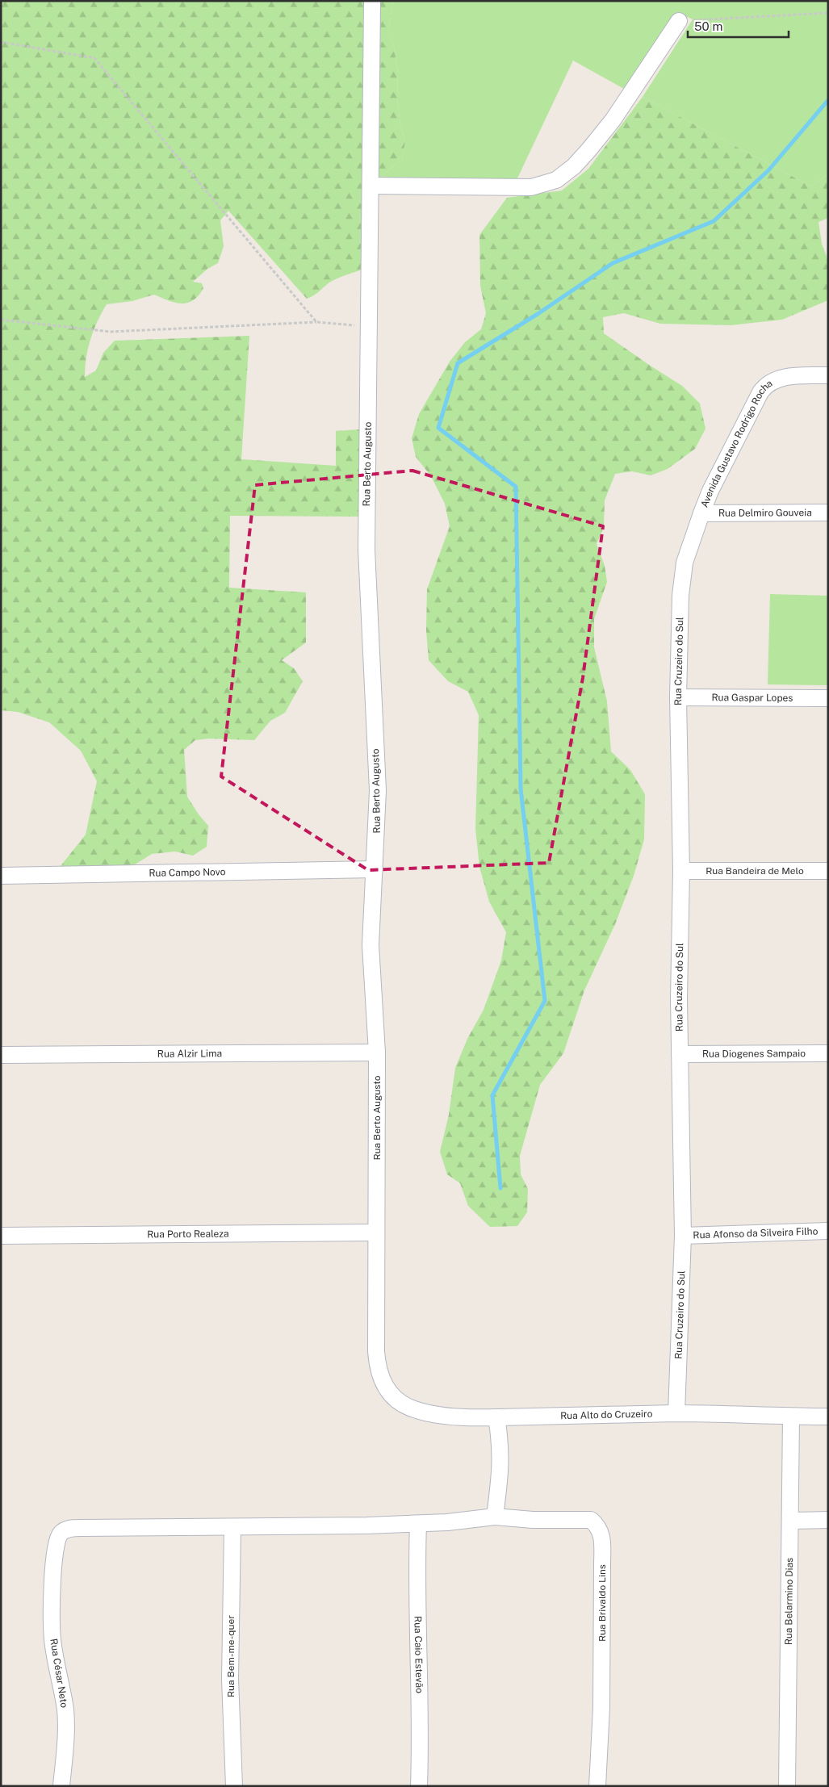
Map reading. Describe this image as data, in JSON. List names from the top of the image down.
{
  "streets": {
    "street": [
      "Avenida Gustavo Rodrigo Rocha",
      "Rua Berto Augusto",
      "Rua Delmiro Gouveia",
      "Rua Cruzeiro do Sul",
      "Rua Gaspar Lopes",
      "Rua Bandeira de Melo",
      "Rua Campo Novo",
      "Rua Diogenes Sampaio",
      "Rua Alzir Lima",
      "Rua Afonso da Silveira Filho",
      "Rua Porto Realeza",
      "Rua Alto do Cruzeiro",
      "Rua Belarmino Dias",
      "Rua Brivaldo Lins",
      "Rua Caio Estevão",
      "Rua Bem-me-quer",
      "Rua César Neto"
    ]
  },
  "crossings": [
    ["Avenida Gustavo Rodrigo Rocha", "Rua Delmiro Gouveia"],
    ["Avenida Gustavo Rodrigo Rocha", "Rua Cruzeiro do Sul"],
    ["Rua Berto Augusto", "Rua Campo Novo"],
    ["Rua Berto Augusto", "Rua Alzir Lima"],
    ["Rua Berto Augusto", "Rua Porto Realeza"],
    ["Rua Berto Augusto", "Rua Alto do Cruzeiro"],
    ["Rua Cruzeiro do Sul", "Rua Gaspar Lopes"],
    ["Rua Cruzeiro do Sul", "Rua Bandeira de Melo"],
    ["Rua Cruzeiro do Sul", "Rua Diogenes Sampaio"],
    ["Rua Cruzeiro do Sul", "Rua Afonso da Silveira Filho"],
    ["Rua Cruzeiro do Sul", "Rua Alto do Cruzeiro"],
    ["Rua Alto do Cruzeiro", "Rua Belarmino Dias"],
    ["Rua Bem-me-quer", "Rua César Neto"]
  ],
  "scale_bar": "50 m"
}
